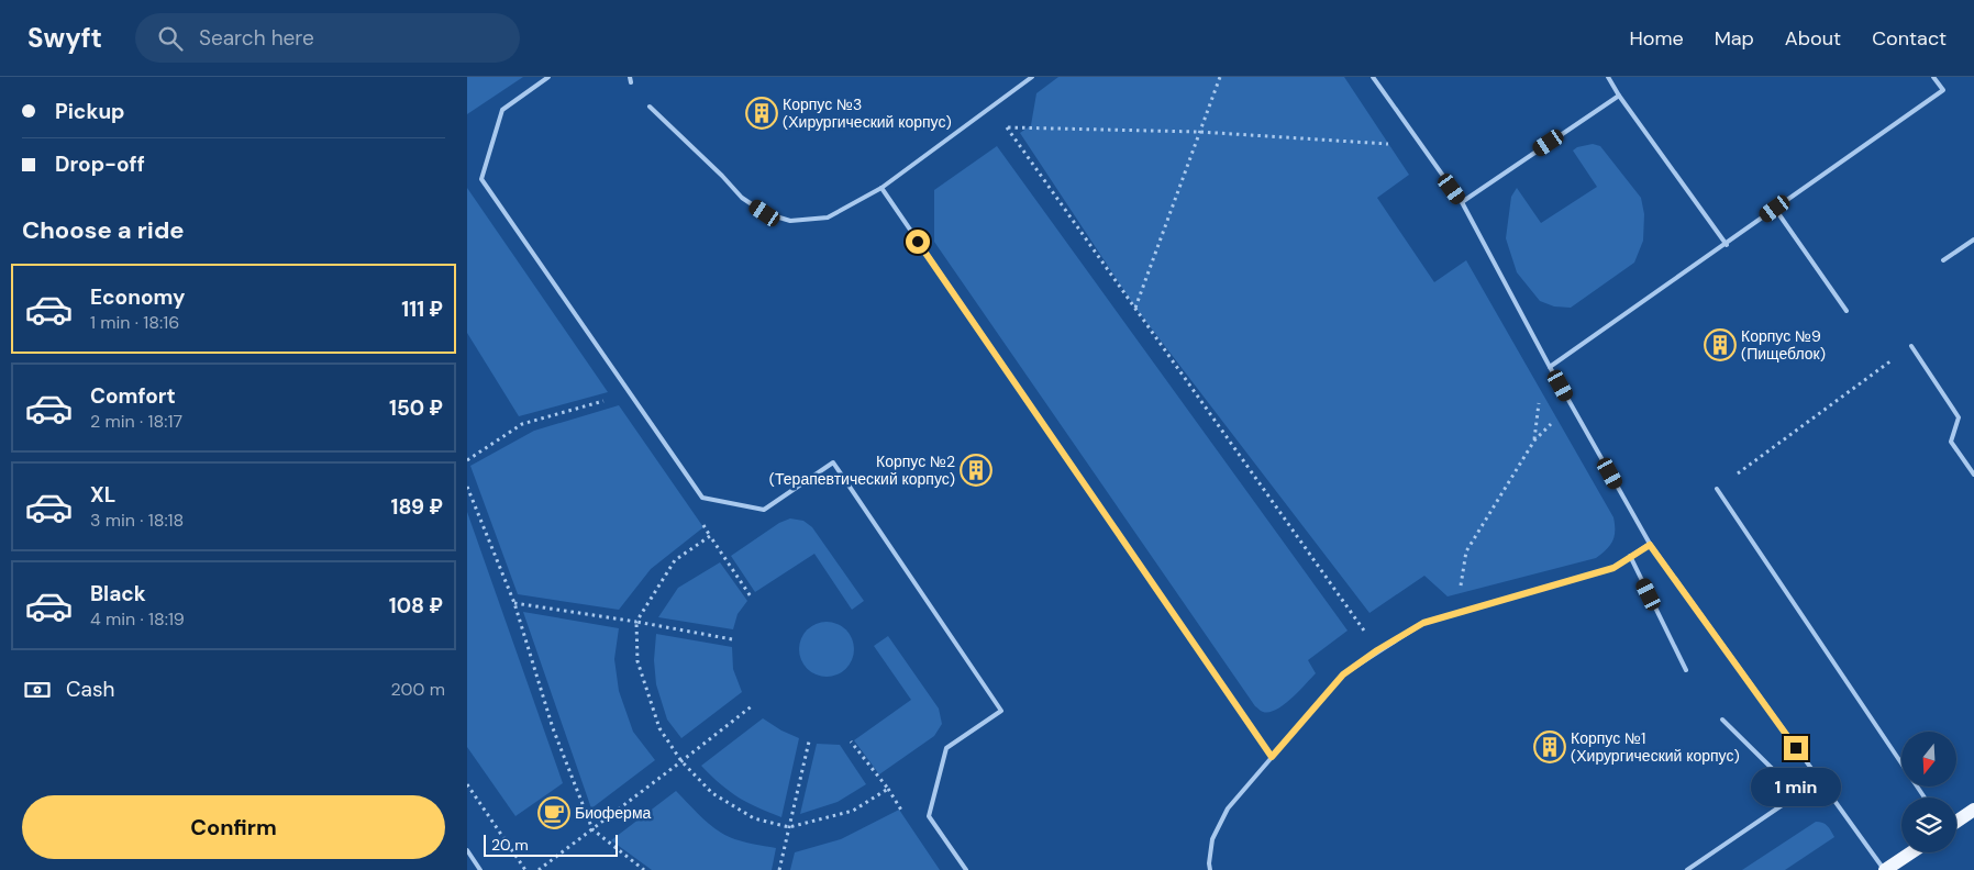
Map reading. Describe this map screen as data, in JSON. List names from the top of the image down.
{
  "places": {
    "building": [
      "Корпус №3 (Хирургический корпус)",
      "Корпус №9 (Пищеблок)",
      "Корпус №2 (Терапевтический корпус)",
      "Корпус №1 (Хирургический корпус)"
    ],
    "cafe": ["Биоферма"]
  },
  "scale_bar": "20 m",
  "north": "bottom",
  "page": {
    "header": "Swyft",
    "search": "Search here",
    "nav": [
      "Home",
      "Map",
      "About",
      "Contact"
    ],
    "banner": ["Pickup", "Drop-off"],
    "heading": "Choose a ride",
    "list": [
      {
        "name": "Economy",
        "note": "1 min · 18:16",
        "value": "111 ₽"
      },
      {
        "name": "Comfort",
        "note": "2 min · 18:17",
        "value": "150 ₽"
      },
      {
        "name": "XL",
        "note": "3 min · 18:18",
        "value": "189 ₽"
      },
      {
        "name": "Black",
        "note": "4 min · 18:19",
        "value": "108 ₽"
      }
    ],
    "pay": ["Cash", "200 m"],
    "bubble": "1 min",
    "buttons": "Confirm",
    "scale": "20 m"
  }
}
